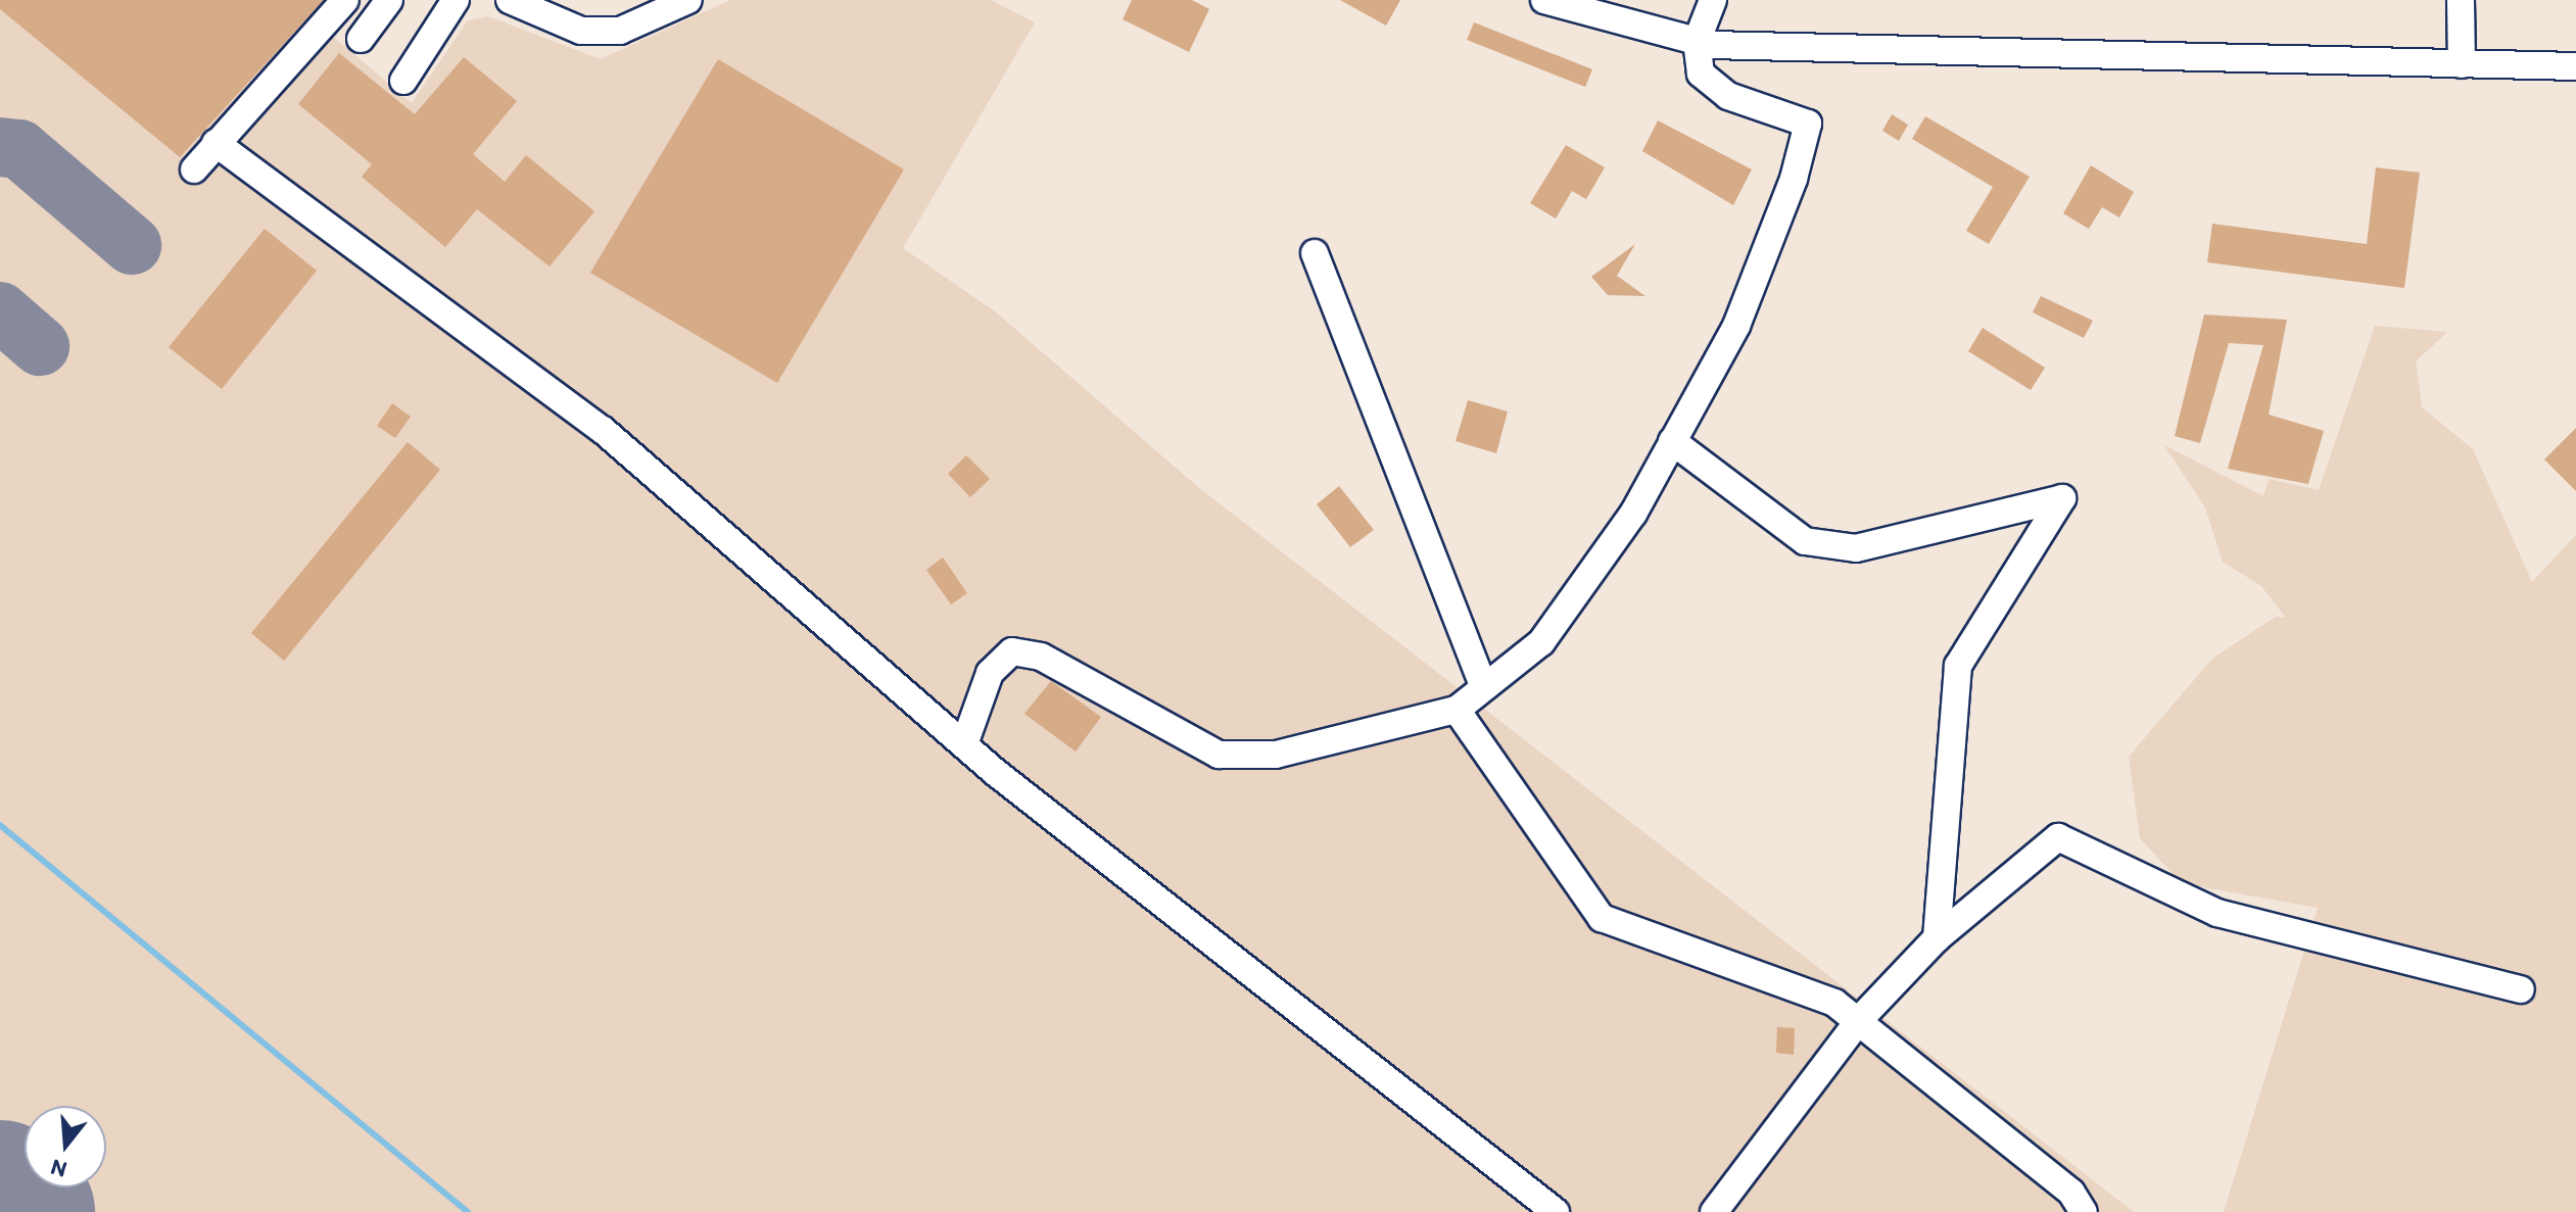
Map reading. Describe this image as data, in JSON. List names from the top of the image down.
{
  "north": "bottom"
}
